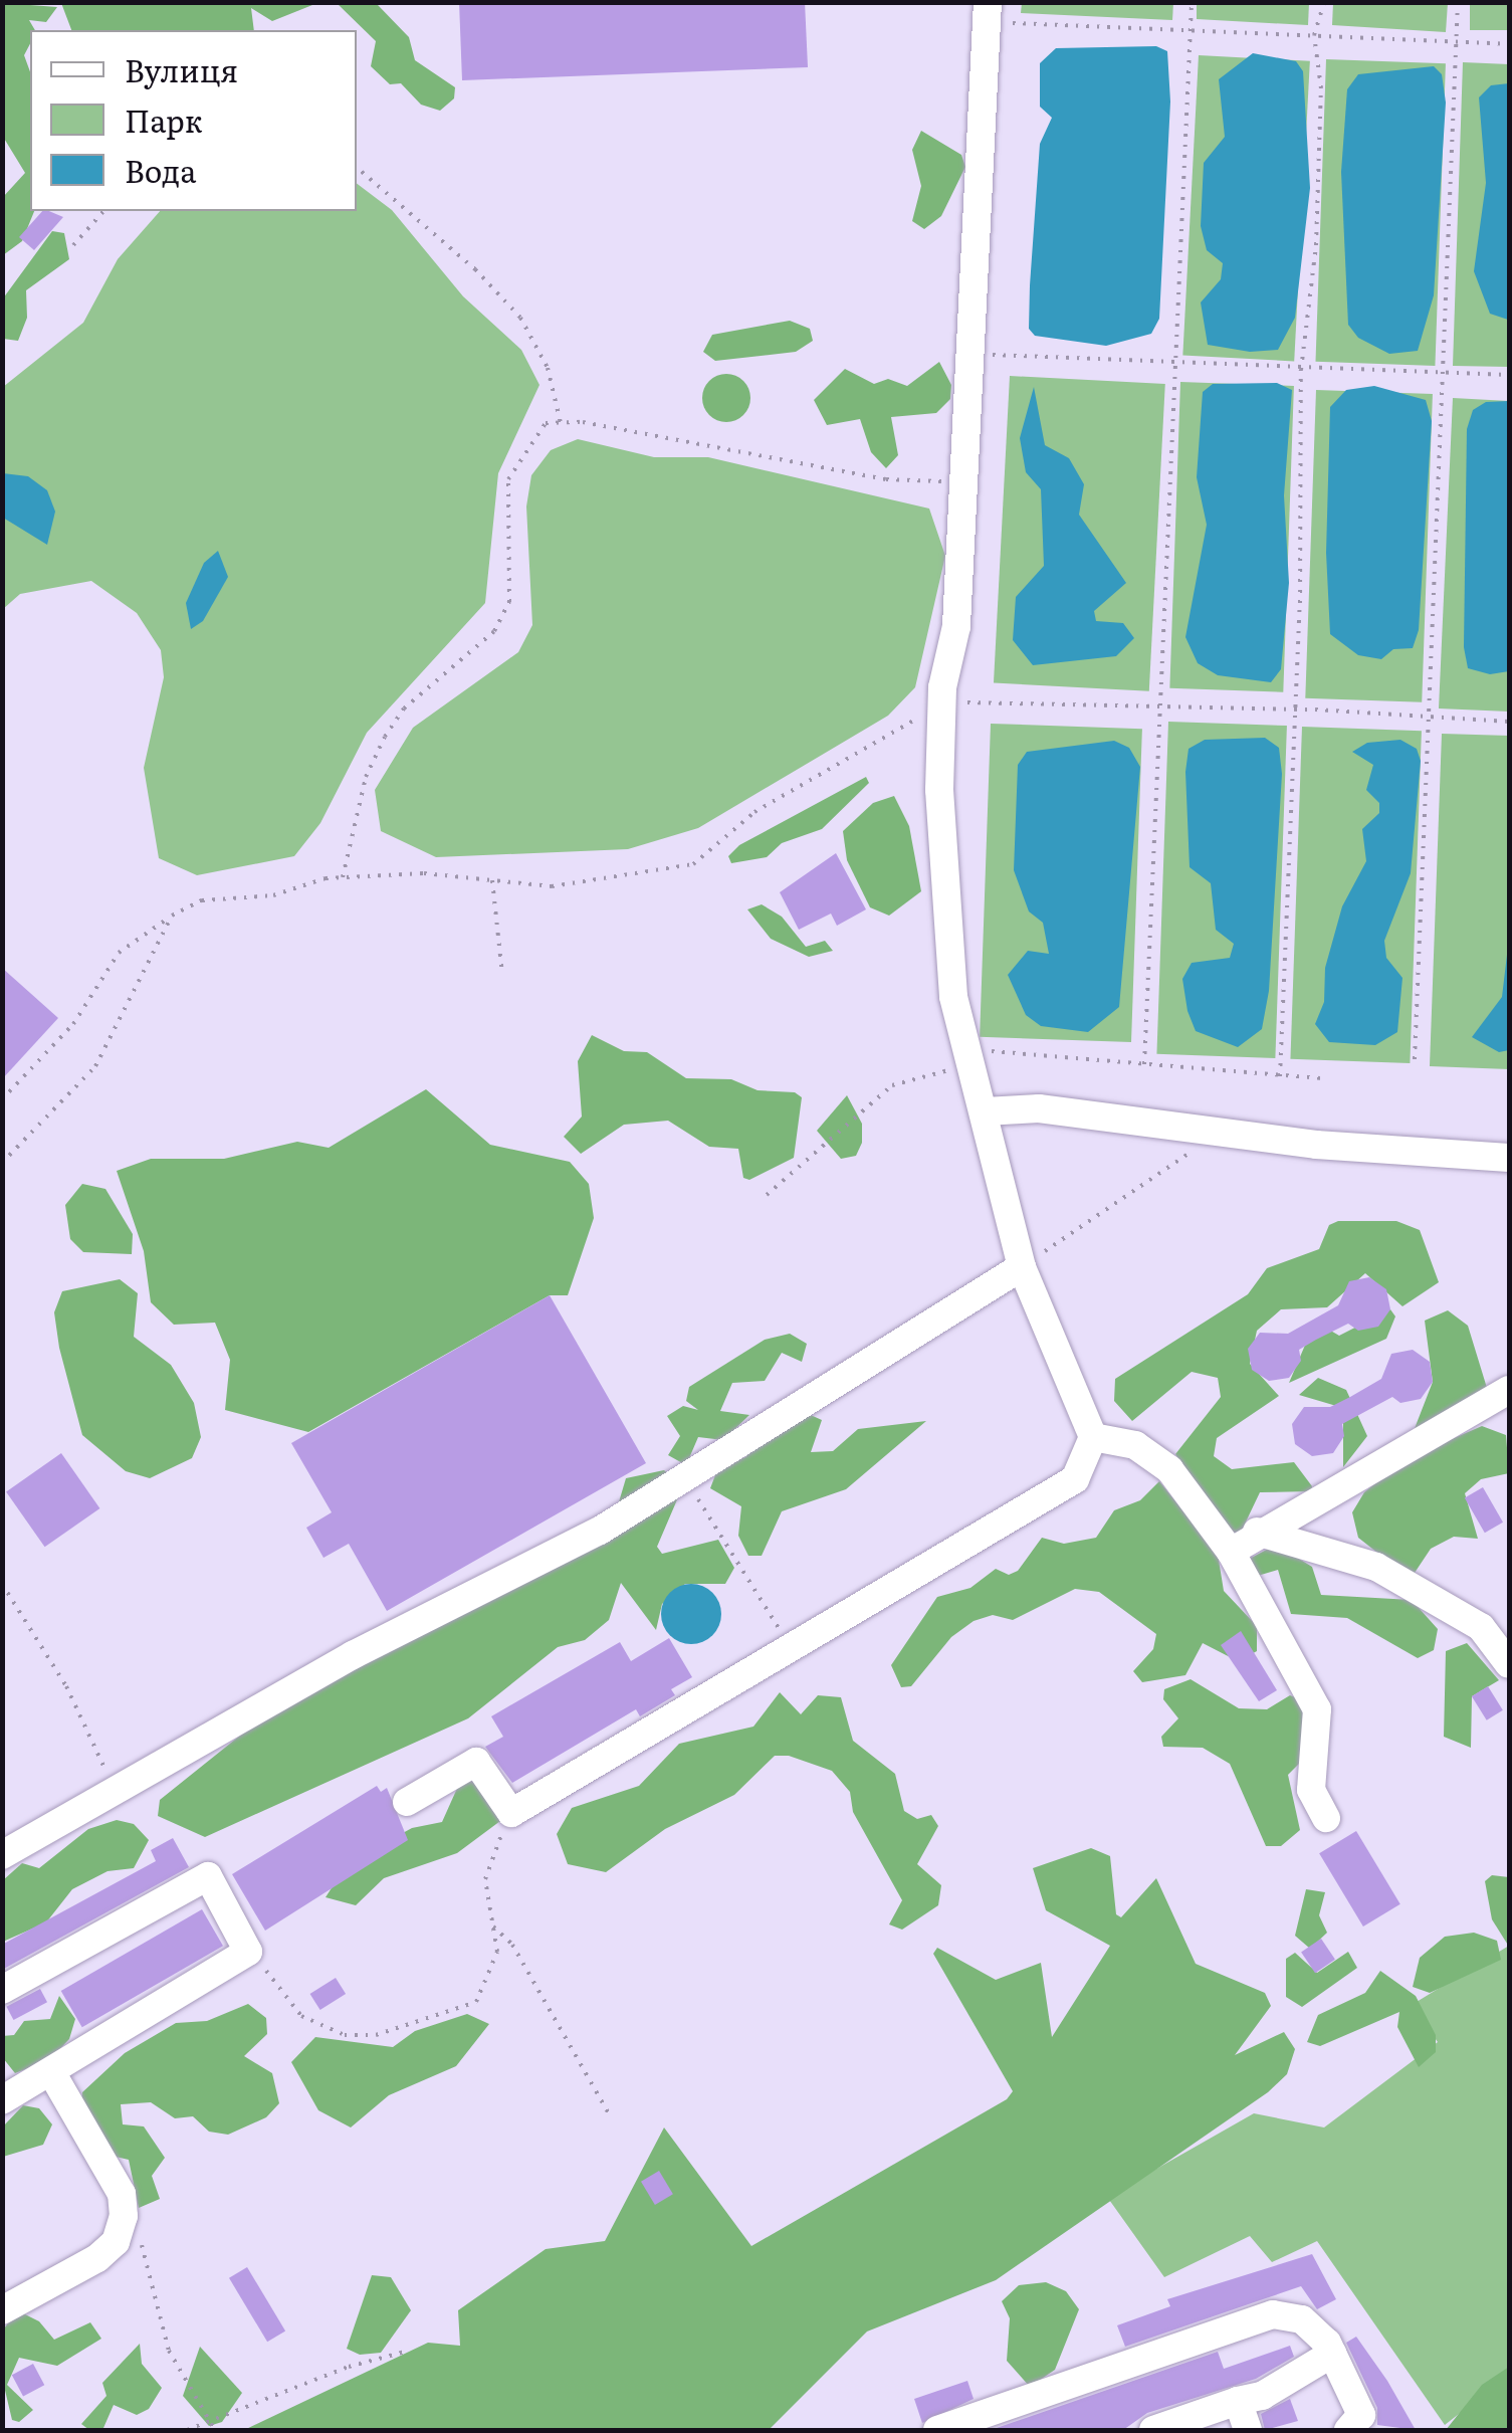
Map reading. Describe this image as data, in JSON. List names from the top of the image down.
{
  "legend": ["Вулиця", "Парк", "Вода"]
}
